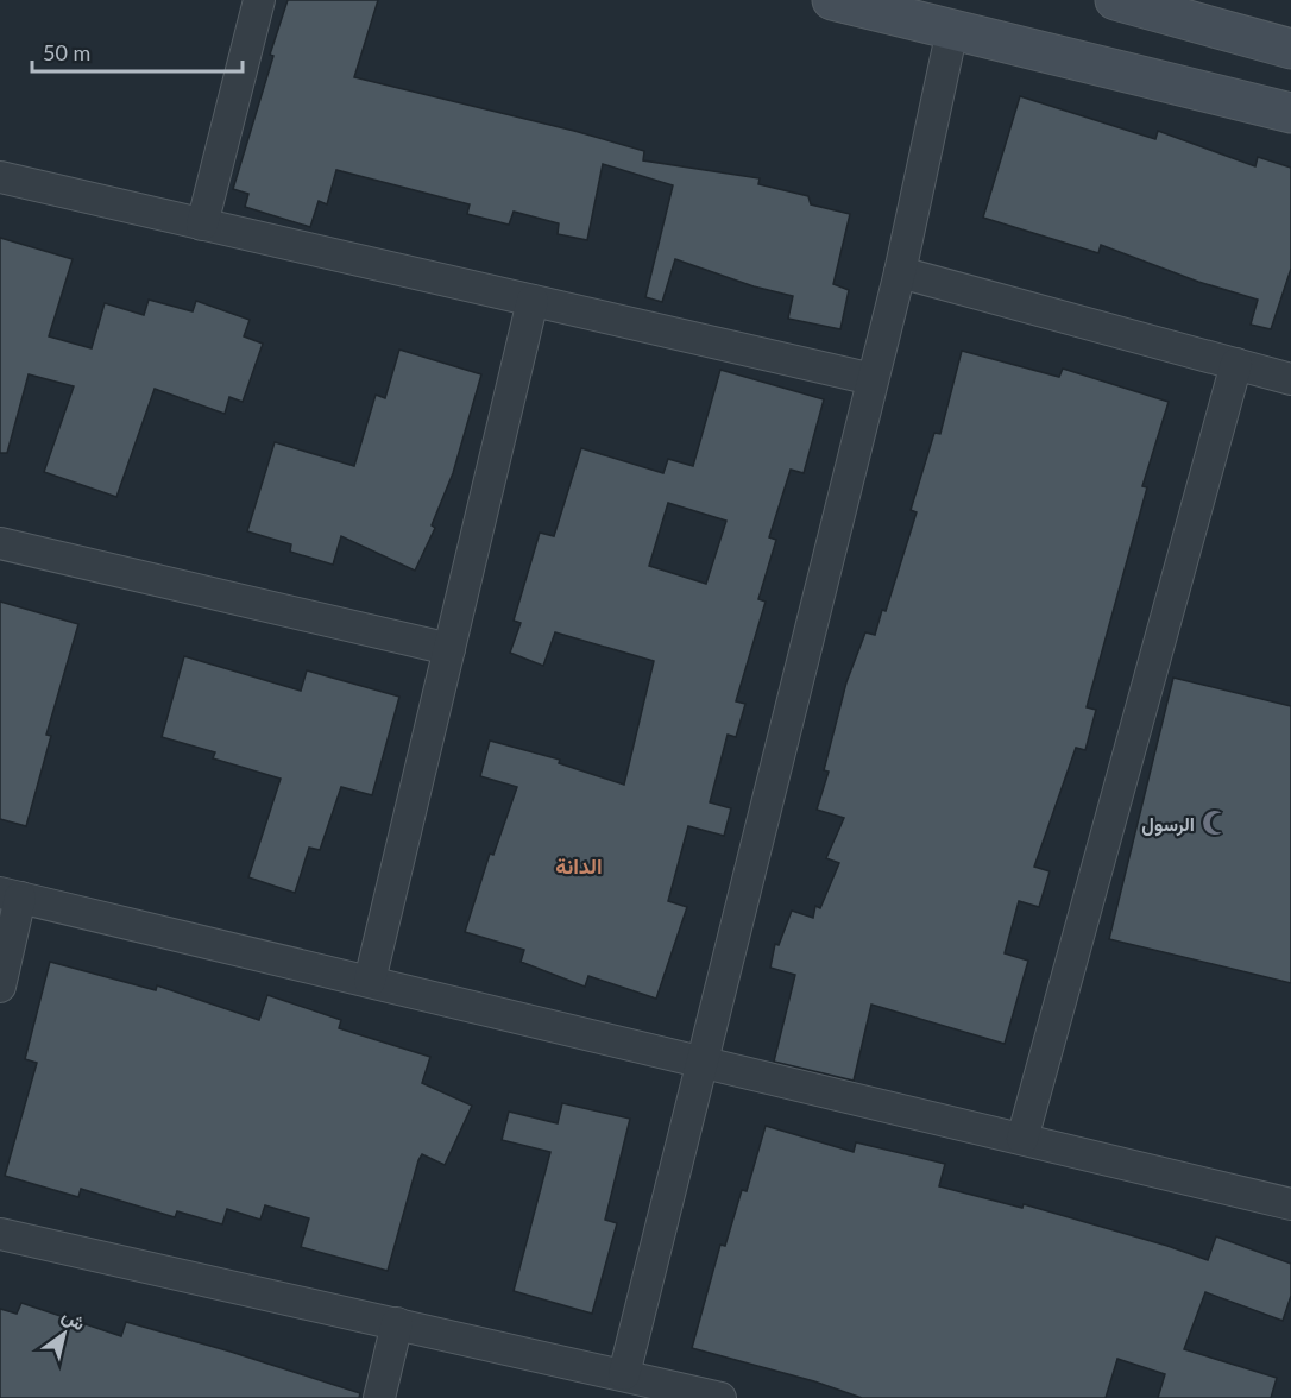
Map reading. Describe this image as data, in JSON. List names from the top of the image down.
{
  "districts": ["الدانة"],
  "places": {
    "mosque": ["الرسول"]
  },
  "scale_bar": "50 m",
  "north": "top right"
}
